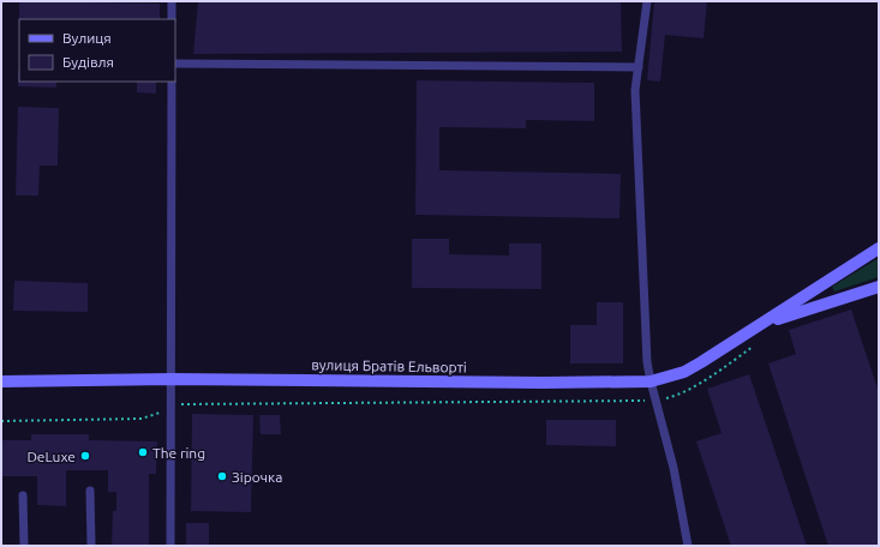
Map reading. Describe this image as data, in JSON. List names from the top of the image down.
{
  "streets": {
    "main road": ["вулиця Братів Ельворті"]
  },
  "places": ["The ring", "DeLuxe", "Зірочка"],
  "legend": ["Вулиця", "Будівля"]
}
